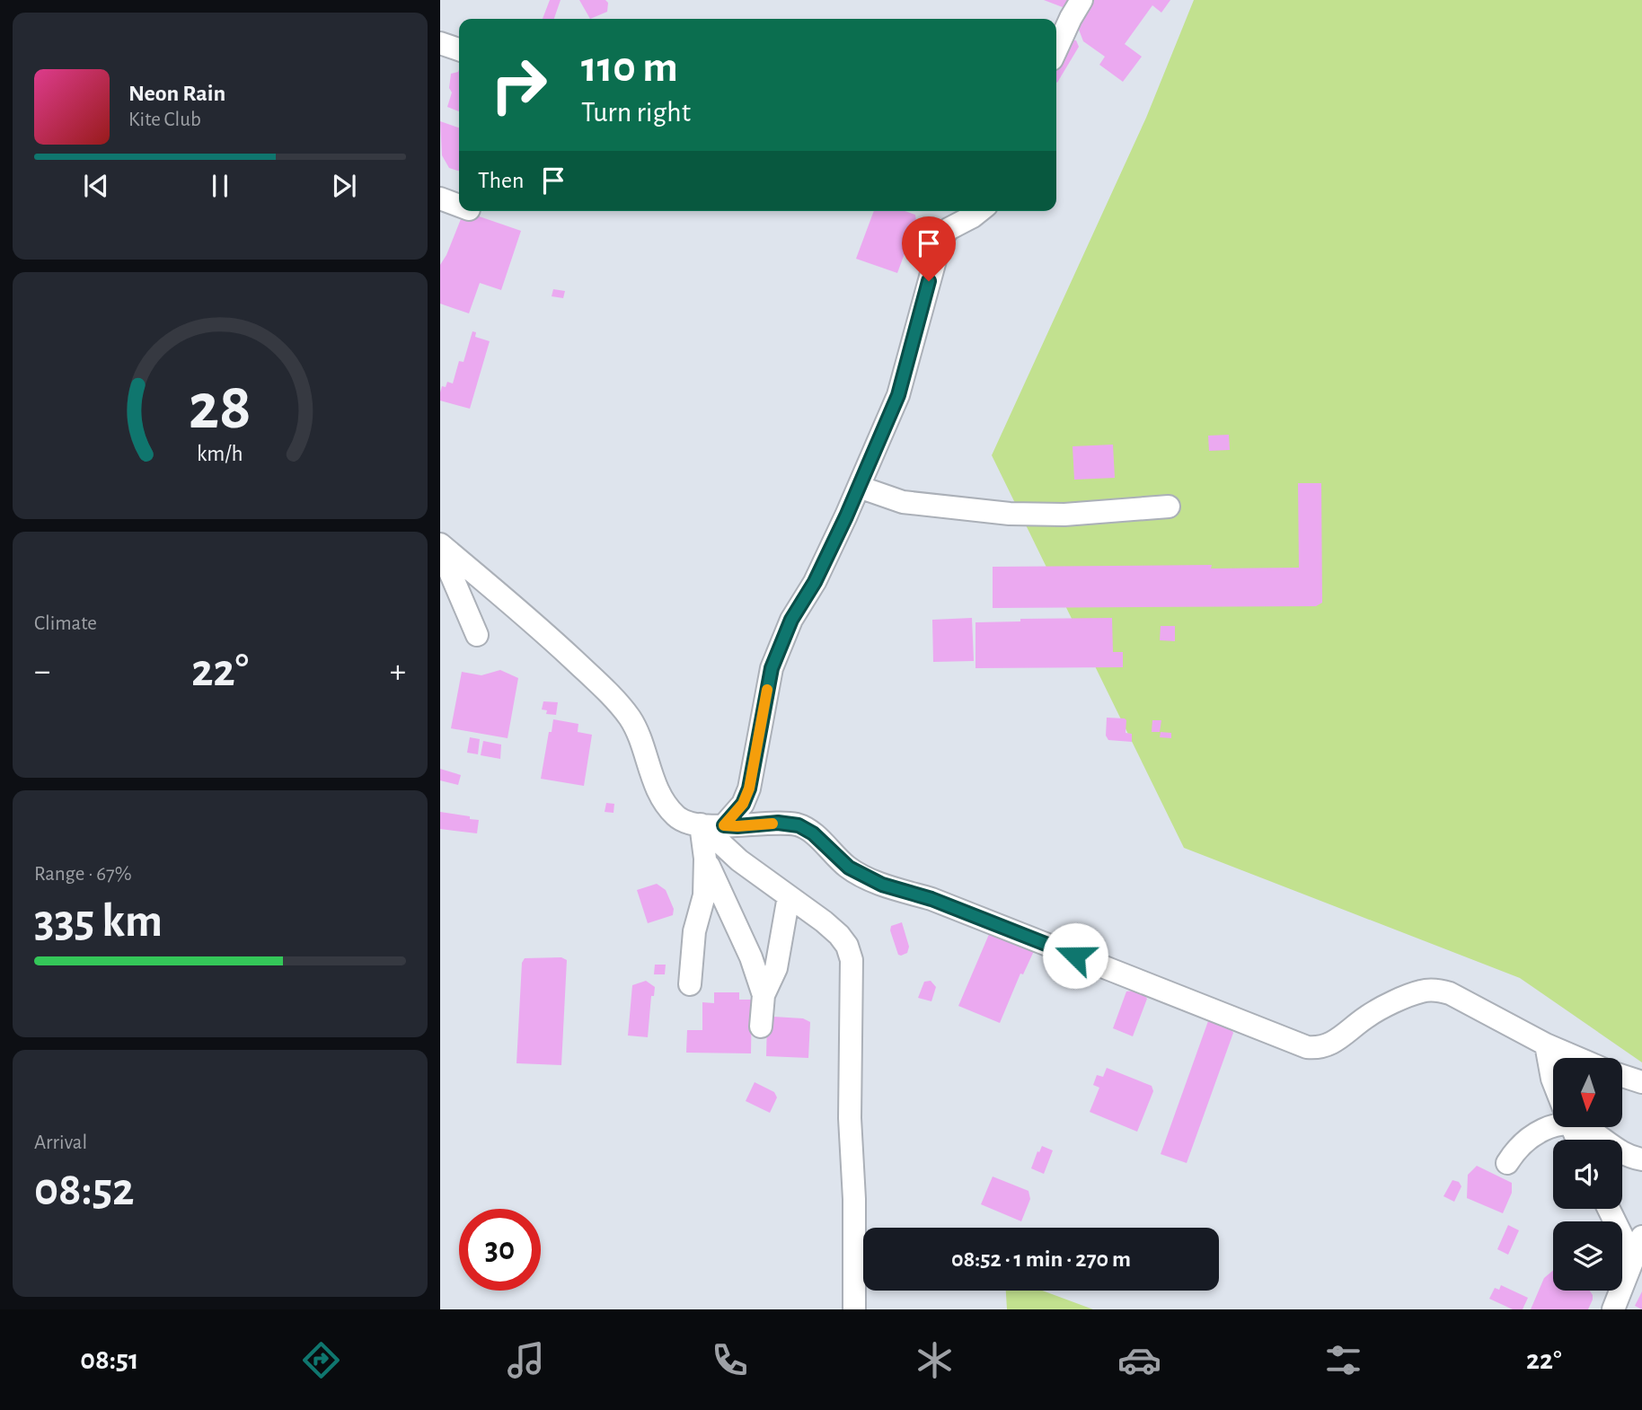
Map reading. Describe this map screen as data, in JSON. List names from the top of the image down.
{
  "north": "bottom",
  "page": {
    "turn": ["110 m", "Turn right"],
    "song": ["Neon Rain", "Kite Club"],
    "then": "Then",
    "tile": [
      "Climate",
      ["Range · 67%", "335 km"],
      ["Arrival", "08:52"]
    ],
    "heat": ["−", "22°", "+"],
    "limit": "30",
    "trip": "08:52 · 1 min · 270 m",
    "tabs": ["08:51", "22°"],
    "gauge": ["28", "km/h"]
  }
}
